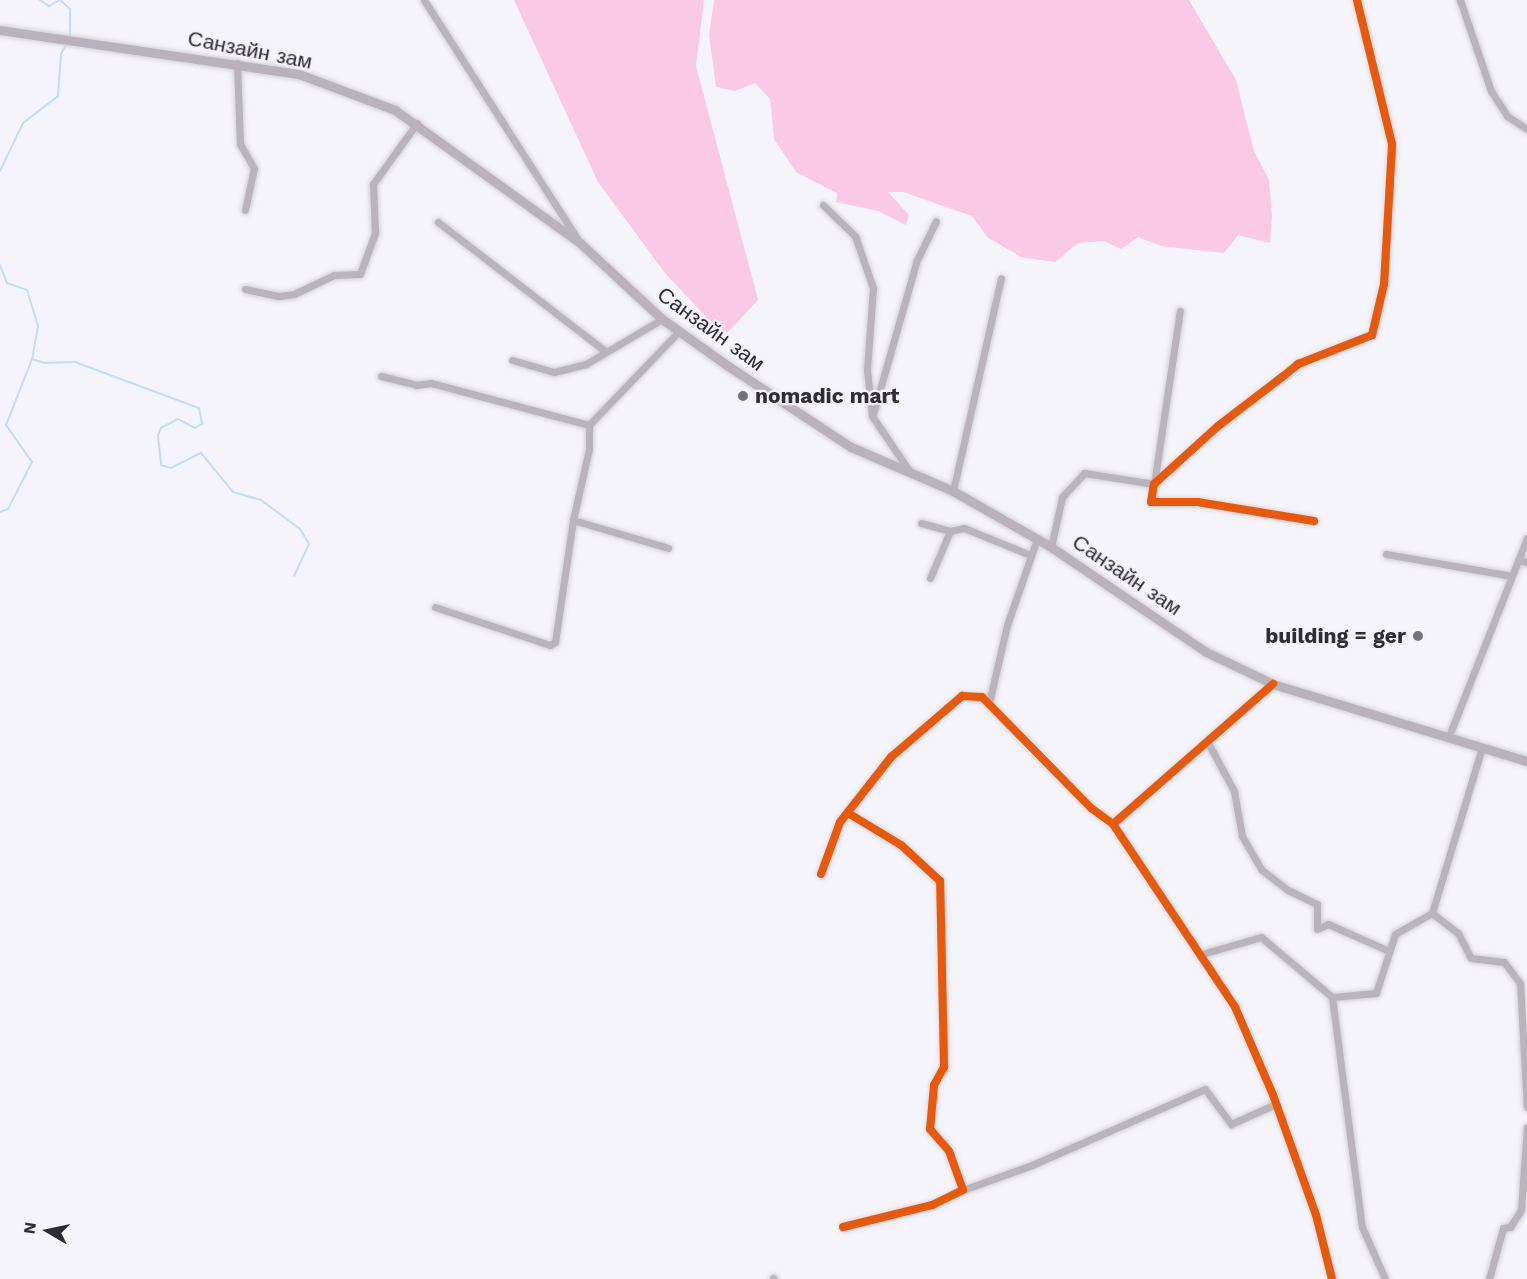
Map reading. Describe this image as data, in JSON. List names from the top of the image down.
{
  "streets": {
    "main road": ["Санзайн зам"]
  },
  "places": ["nomadic mart", "building = ger"],
  "north": "left"
}
